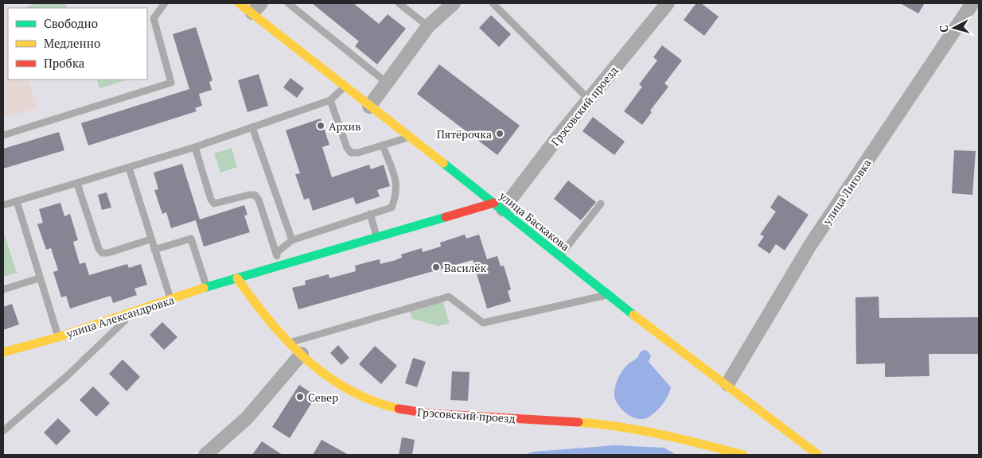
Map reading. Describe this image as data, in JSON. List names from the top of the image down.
{
  "streets": {
    "street": [
      "Грэсовский проезд",
      "улица Лиговка",
      "улица Баскакова",
      "улица Александровка"
    ]
  },
  "crossings": [
    ["Грэсовский проезд", "улица Баскакова"],
    ["Грэсовский проезд", "улица Александровка"],
    ["улица Лиговка", "улица Баскакова"],
    ["улица Баскакова", "улица Александровка"]
  ],
  "places": [
    "Архив",
    "Пятёрочка",
    "Василёк",
    "Север"
  ],
  "legend": ["Свободно", "Медленно", "Пробка"],
  "north": "left"
}
